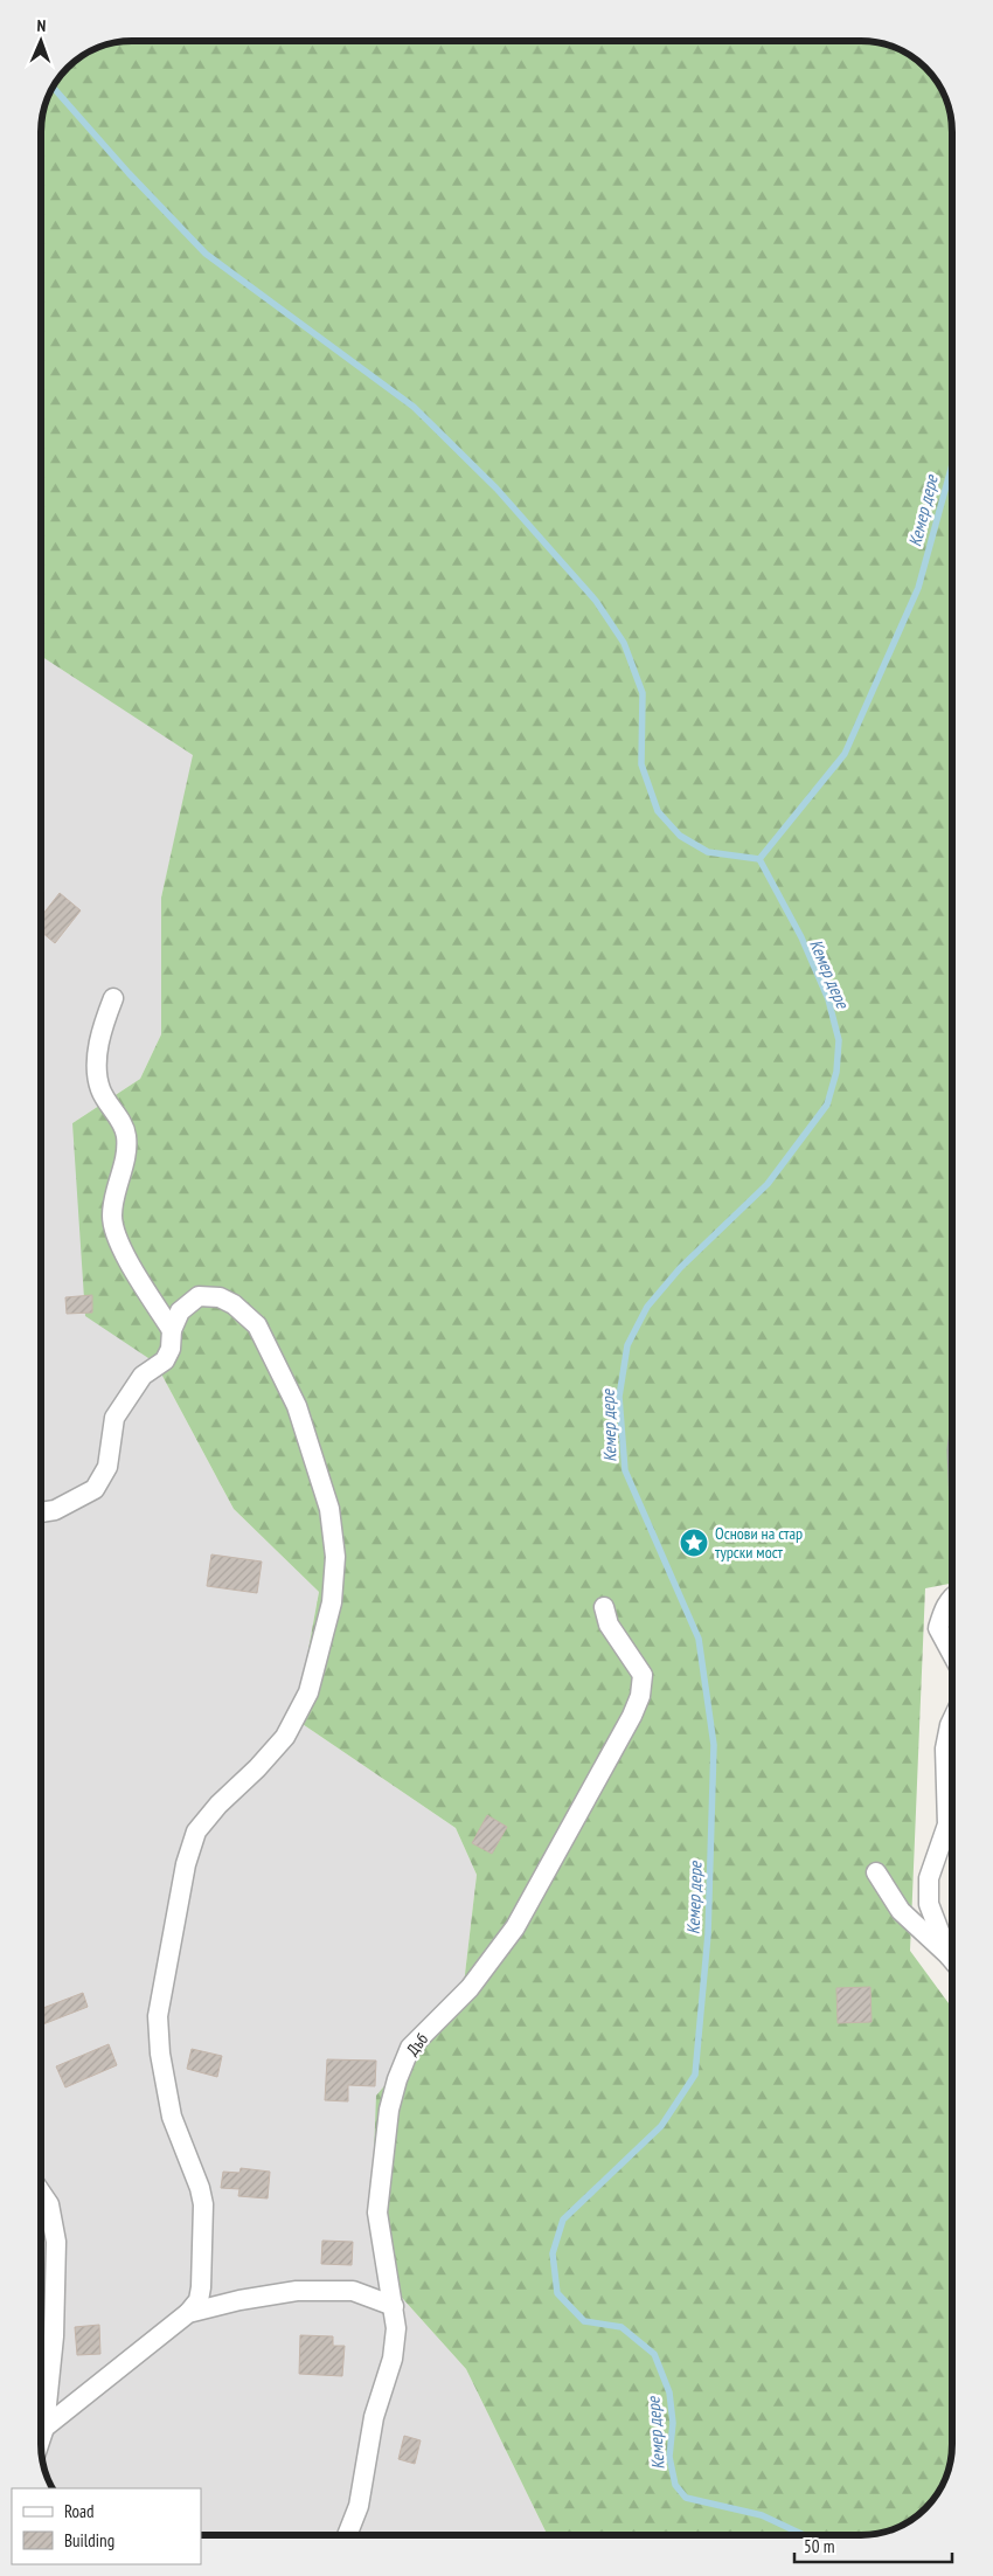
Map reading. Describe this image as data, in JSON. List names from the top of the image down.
{
  "streets": {
    "street": ["Дъб"]
  },
  "water": ["Кемер дере"],
  "places": {
    "place": ["Основи на стар турски мост"]
  },
  "legend": ["Road", "Building"],
  "scale_bar": "50 m",
  "north": "top"
}
